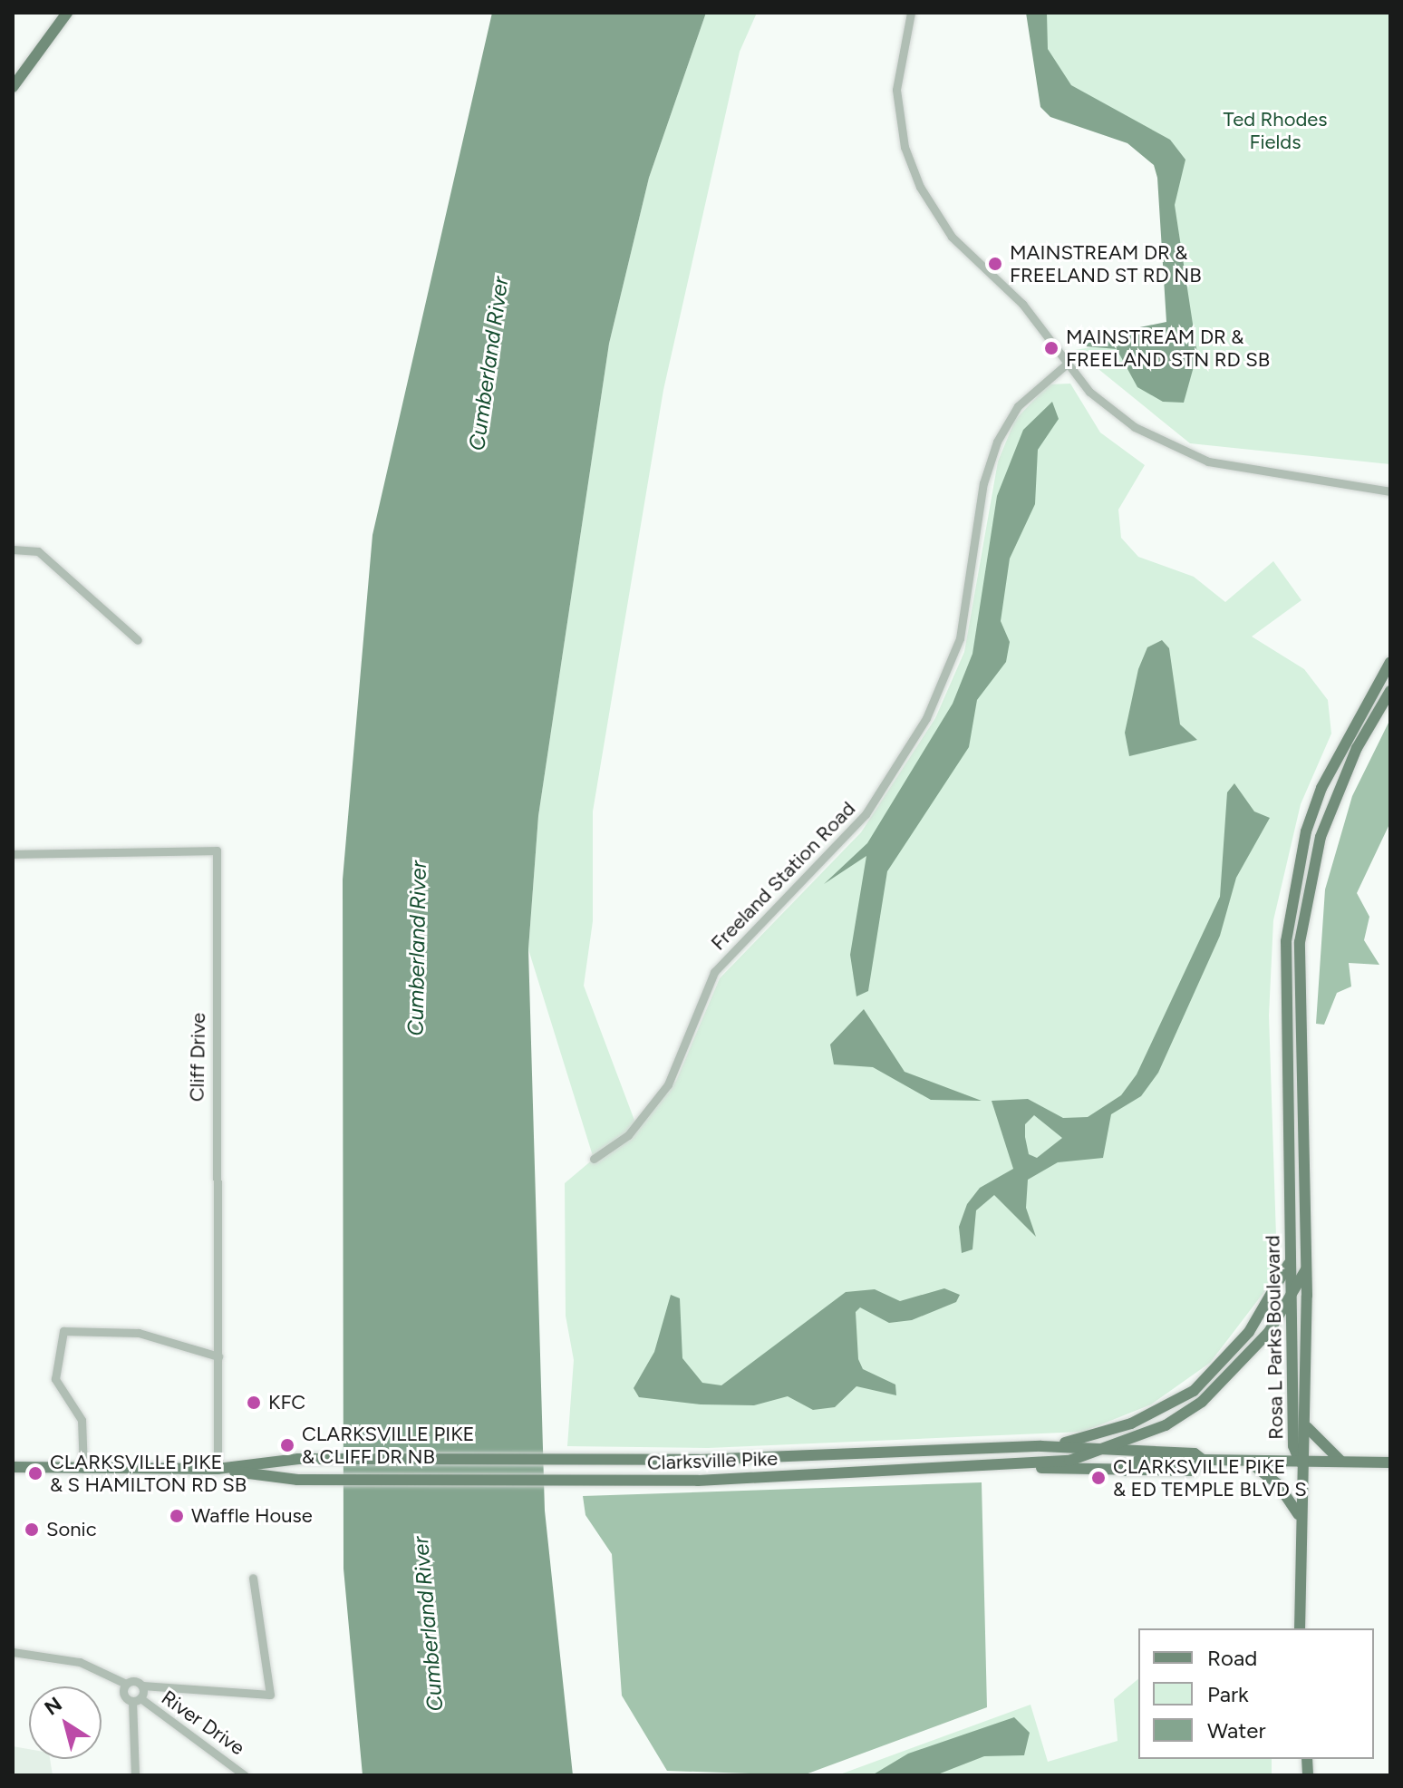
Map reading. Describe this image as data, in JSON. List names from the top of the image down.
{
  "streets": {
    "main road": ["Rosa L Parks Boulevard", "Clarksville Pike"],
    "street": ["Freeland Station Road", "Cliff Drive", "River Drive"]
  },
  "crossings": [
    ["Cliff Drive", "Clarksville Pike"],
    ["Rosa L Parks Boulevard", "Clarksville Pike"]
  ],
  "water": ["Cumberland River"],
  "parks": ["Ted Rhodes Fields"],
  "places": [
    "MAINSTREAM DR & FREELAND ST RD NB",
    "MAINSTREAM DR & FREELAND STN RD SB",
    "KFC",
    "CLARKSVILLE PIKE & CLIFF DR NB",
    "CLARKSVILLE PIKE & S HAMILTON RD SB",
    "CLARKSVILLE PIKE & ED TEMPLE BLVD S",
    "Waffle House",
    "Sonic"
  ],
  "legend": ["Road", "Park", "Water"],
  "north": "top left"
}
